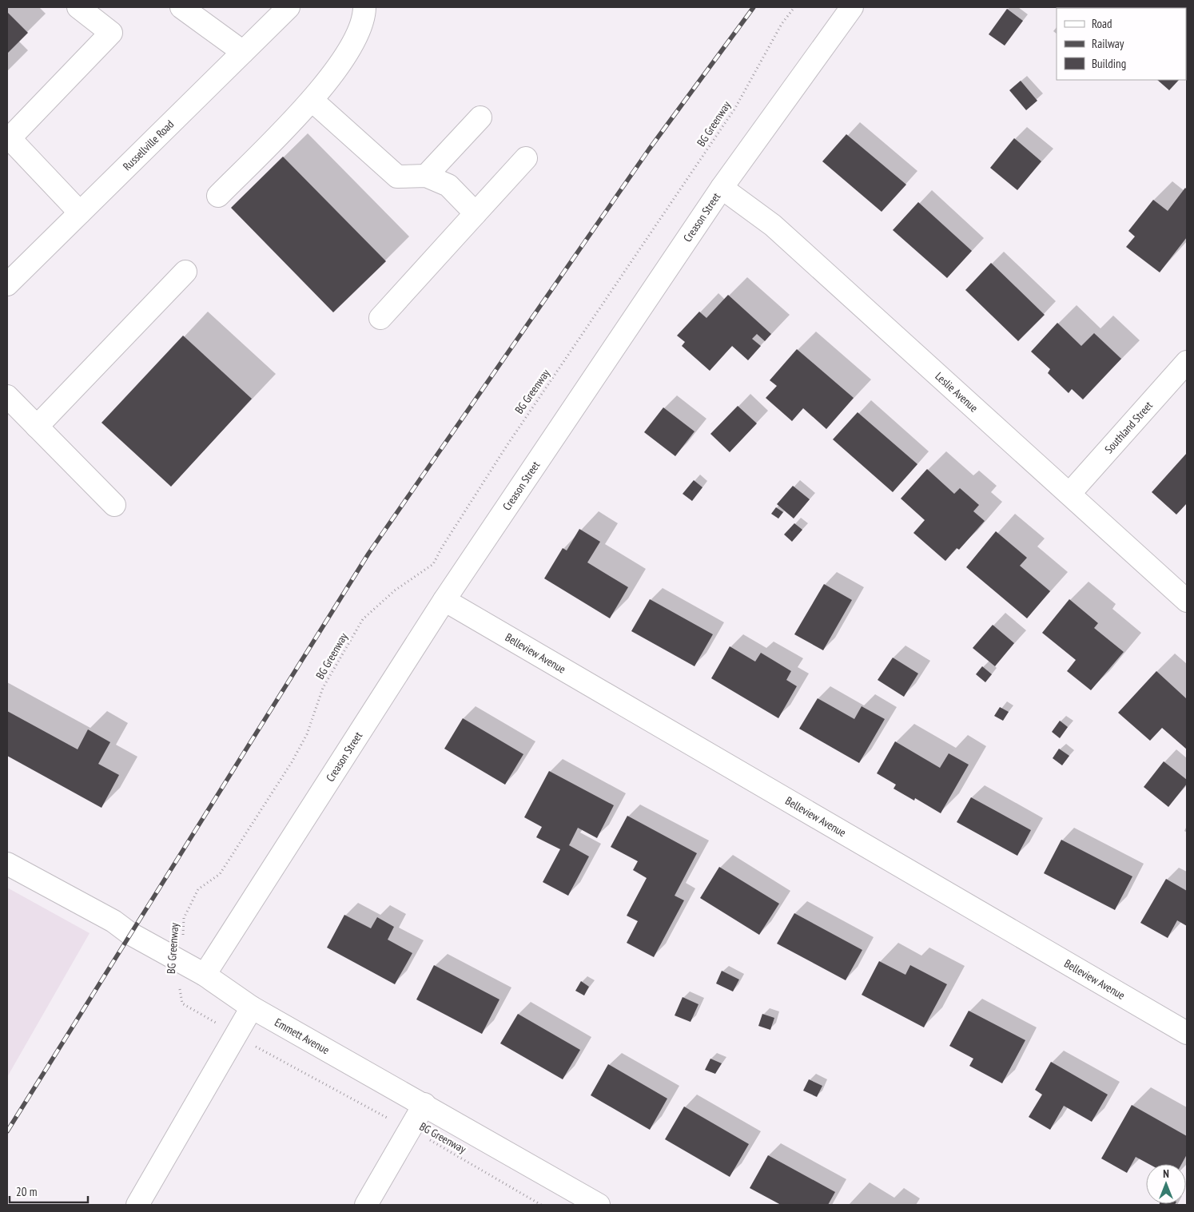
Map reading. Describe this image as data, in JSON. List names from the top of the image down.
{
  "streets": {
    "street": [
      "Russellville Road",
      "Creason Street",
      "Leslie Avenue",
      "Southland Street",
      "Belleview Avenue",
      "Emmett Avenue"
    ],
    "path": ["BG Greenway"]
  },
  "crossings": [
    ["BG Greenway", "Emmett Avenue"],
    ["Creason Street", "Leslie Avenue"],
    ["Creason Street", "Belleview Avenue"],
    ["Creason Street", "Emmett Avenue"],
    ["Leslie Avenue", "Southland Street"]
  ],
  "legend": ["Road", "Railway", "Building"],
  "scale_bar": "20 m",
  "north": "top"
}
